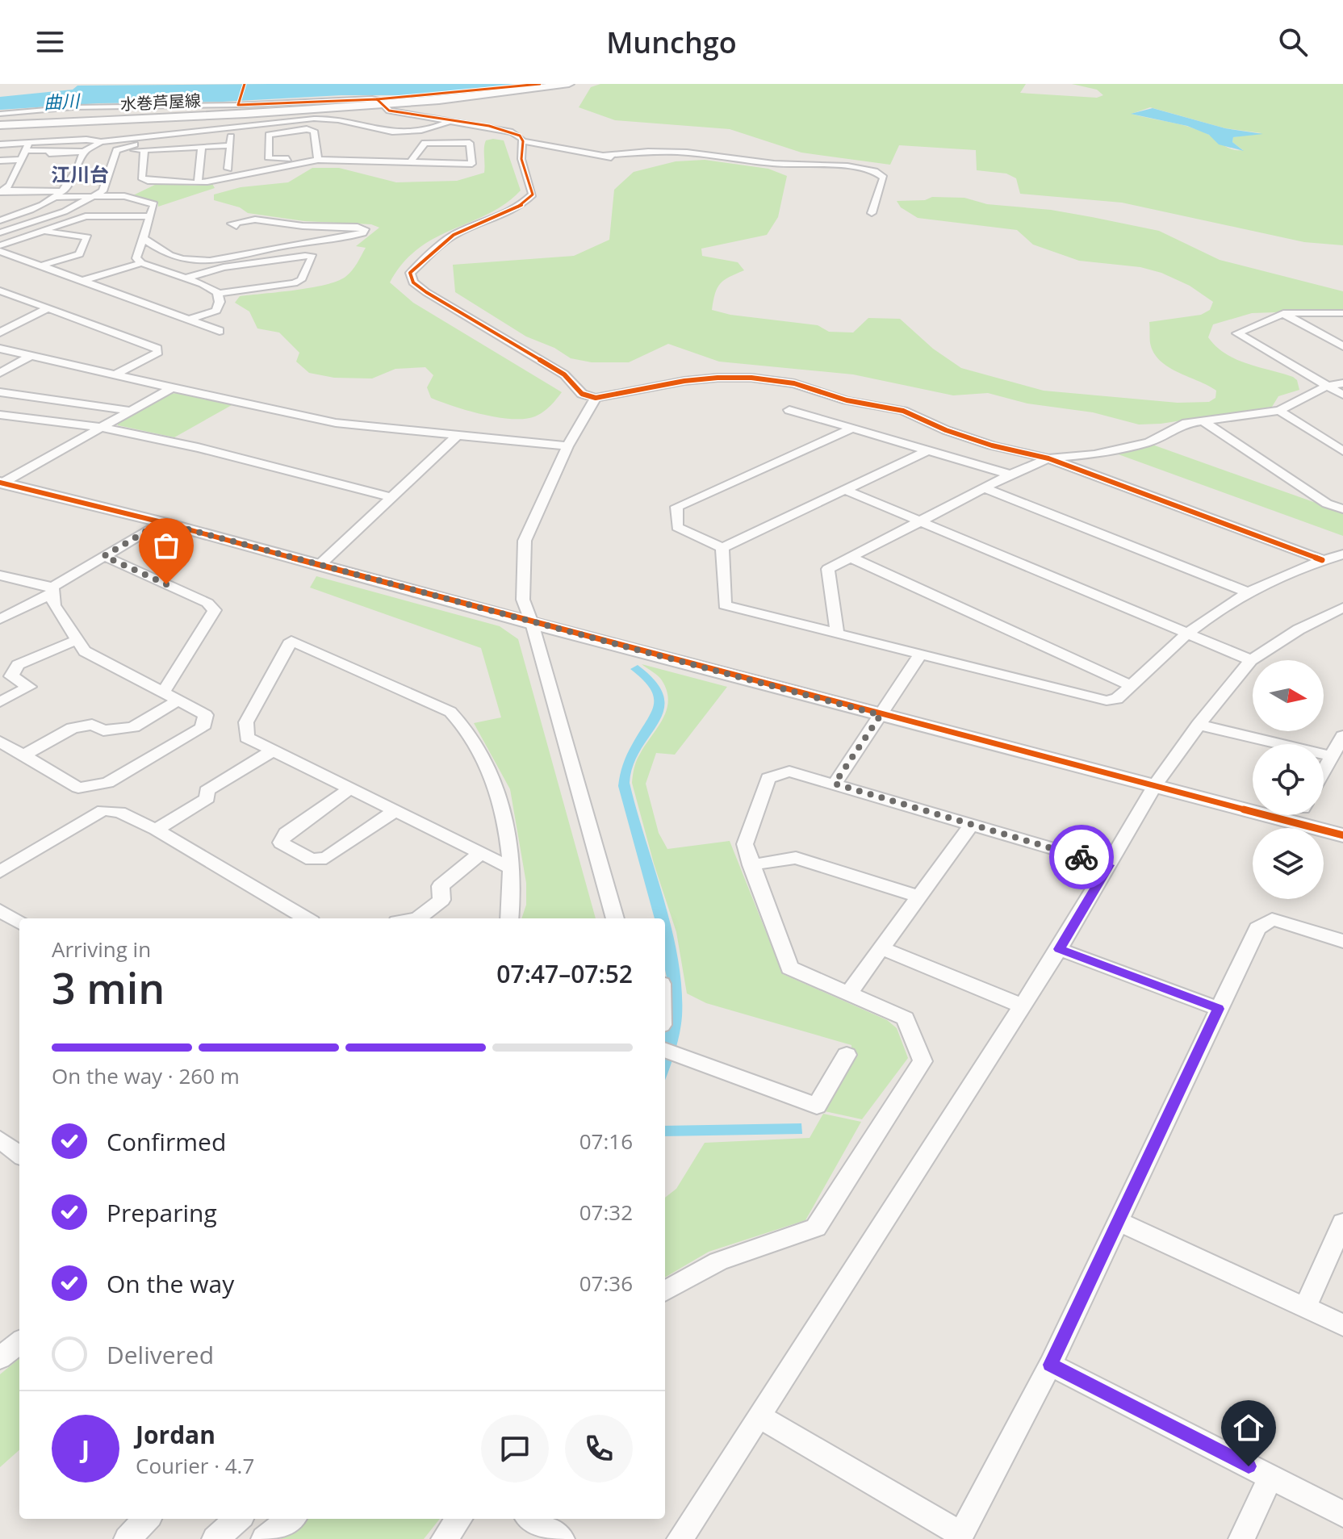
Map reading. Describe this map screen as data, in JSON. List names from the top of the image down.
{
  "streets": {
    "main road": ["水巻芦屋線"]
  },
  "districts": ["江川台"],
  "water": ["曲川"],
  "north": "right",
  "page": {
    "header": "Munchgo",
    "heading": ["3 min", "Arriving in", "07:47–07:52"],
    "panel": ["Jordan", "Courier · 4.7"],
    "bar": "On the way · 260 m",
    "list": [
      ["Confirmed", "07:16"],
      ["Preparing", "07:32"],
      ["On the way", "07:36"],
      "Delivered"
    ],
    "round": "J"
  }
}
